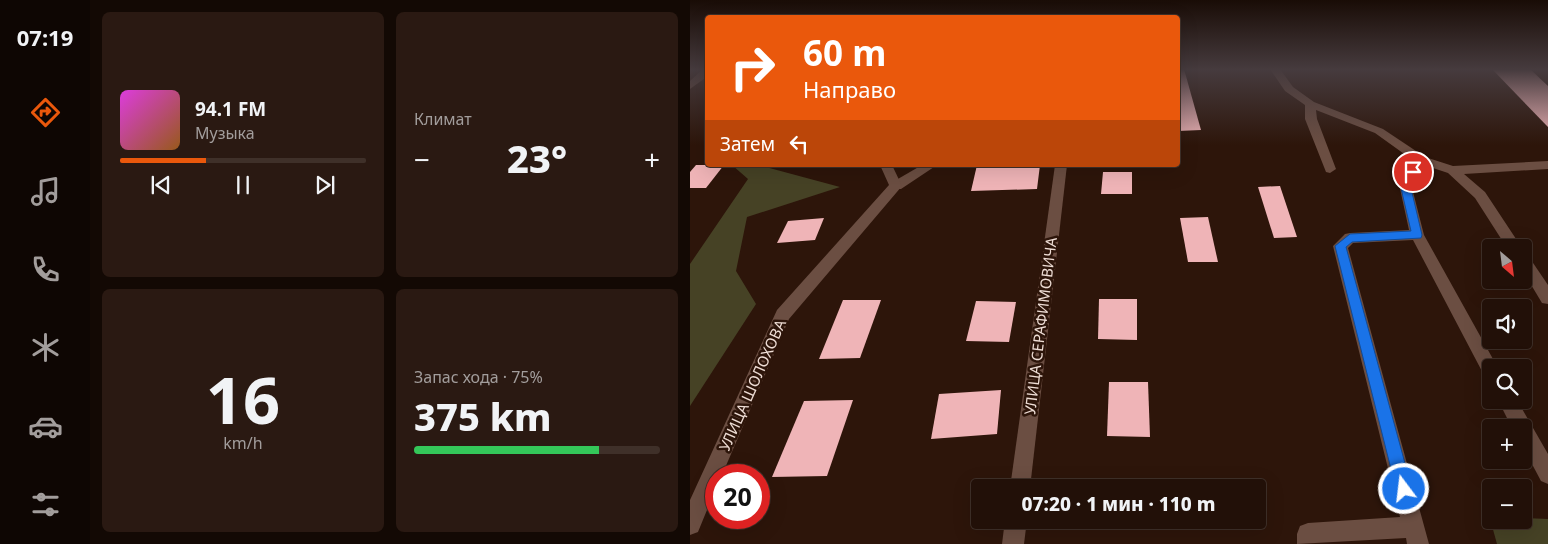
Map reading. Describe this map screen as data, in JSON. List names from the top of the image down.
{
  "streets": {
    "street": ["УЛИЦА СЕРАФИМОВИЧА", "УЛИЦА ШОЛОХОВА"]
  },
  "north": "bottom right",
  "page": {
    "tabs": "07:19",
    "tile": [
      "Климат",
      ["16", "km/h"],
      ["Запас хода · 75%", "375 km"]
    ],
    "turn": ["60 m", "Направо"],
    "song": ["94.1 FM", "Музыка"],
    "then": "Затем",
    "heat": ["−", "23°", "+"],
    "map_buttons": ["+", "−"],
    "limit": "20",
    "trip": "07:20 · 1 мин · 110 m"
  }
}
